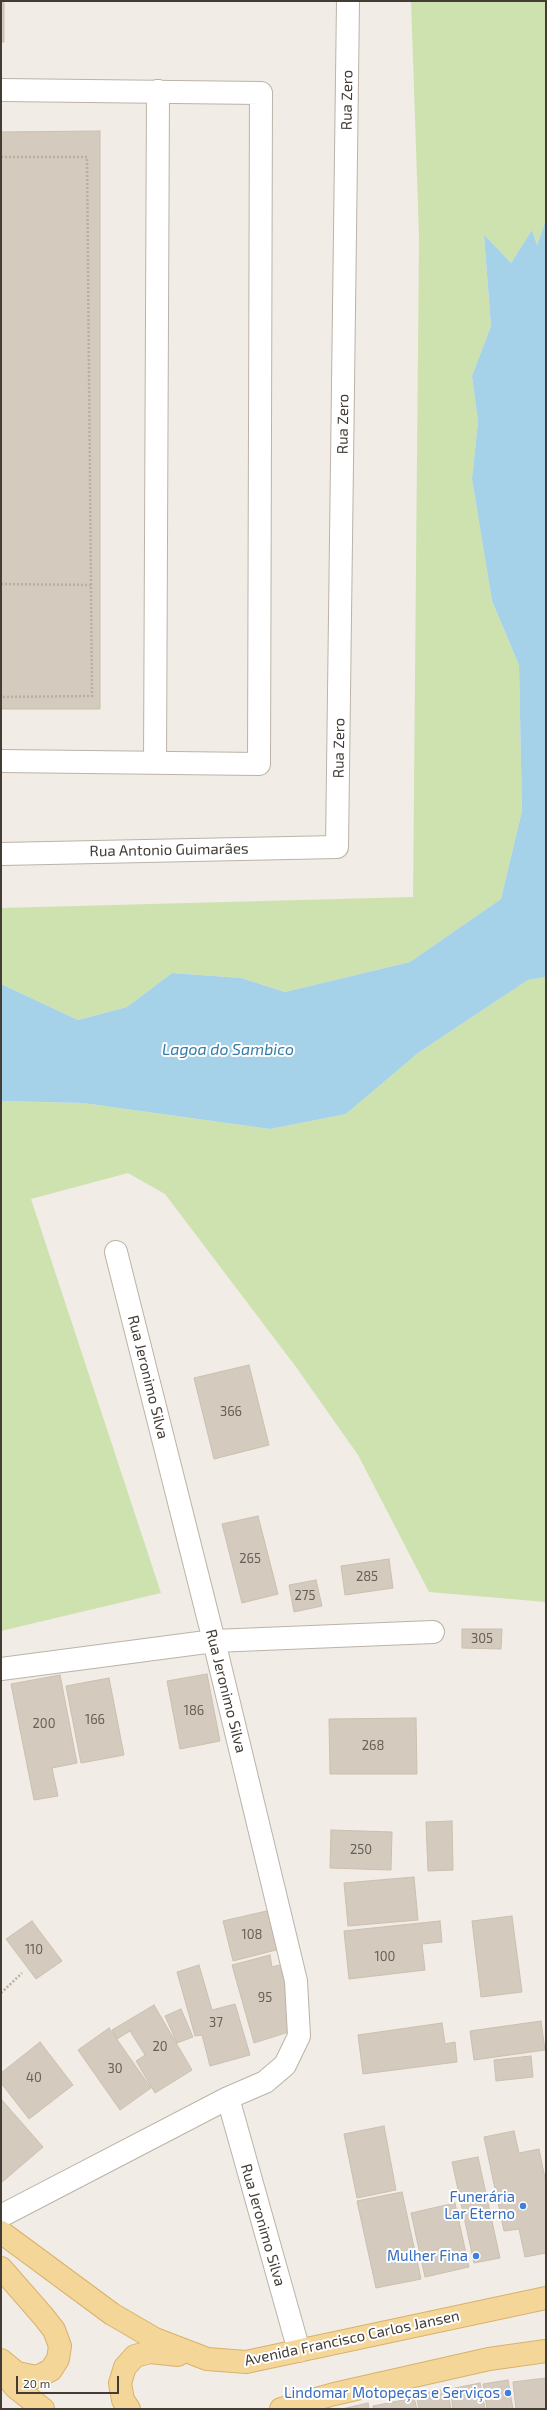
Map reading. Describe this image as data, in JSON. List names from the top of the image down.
{
  "streets": {
    "main road": ["Avenida Francisco Carlos Jansen"],
    "street": ["Rua Zero", "Rua Antonio Guimarães", "Rua Jeronimo Silva"]
  },
  "crossings": [
    ["Rua Zero", "Rua Antonio Guimarães"],
    ["Rua Jeronimo Silva", "Avenida Francisco Carlos Jansen"]
  ],
  "water": ["Lagoa do Sambico"],
  "places": ["Funerária Lar Eterno", "Mulher Fina", "Lindomar Motopeças e Serviços"],
  "house_numbers": [
    "366",
    "265",
    "285",
    "275",
    "305",
    "186",
    "166",
    "200",
    "268",
    "250",
    "108",
    "110",
    "100",
    "95",
    "37",
    "20",
    "30",
    "40"
  ],
  "scale_bar": "20 m"
}
